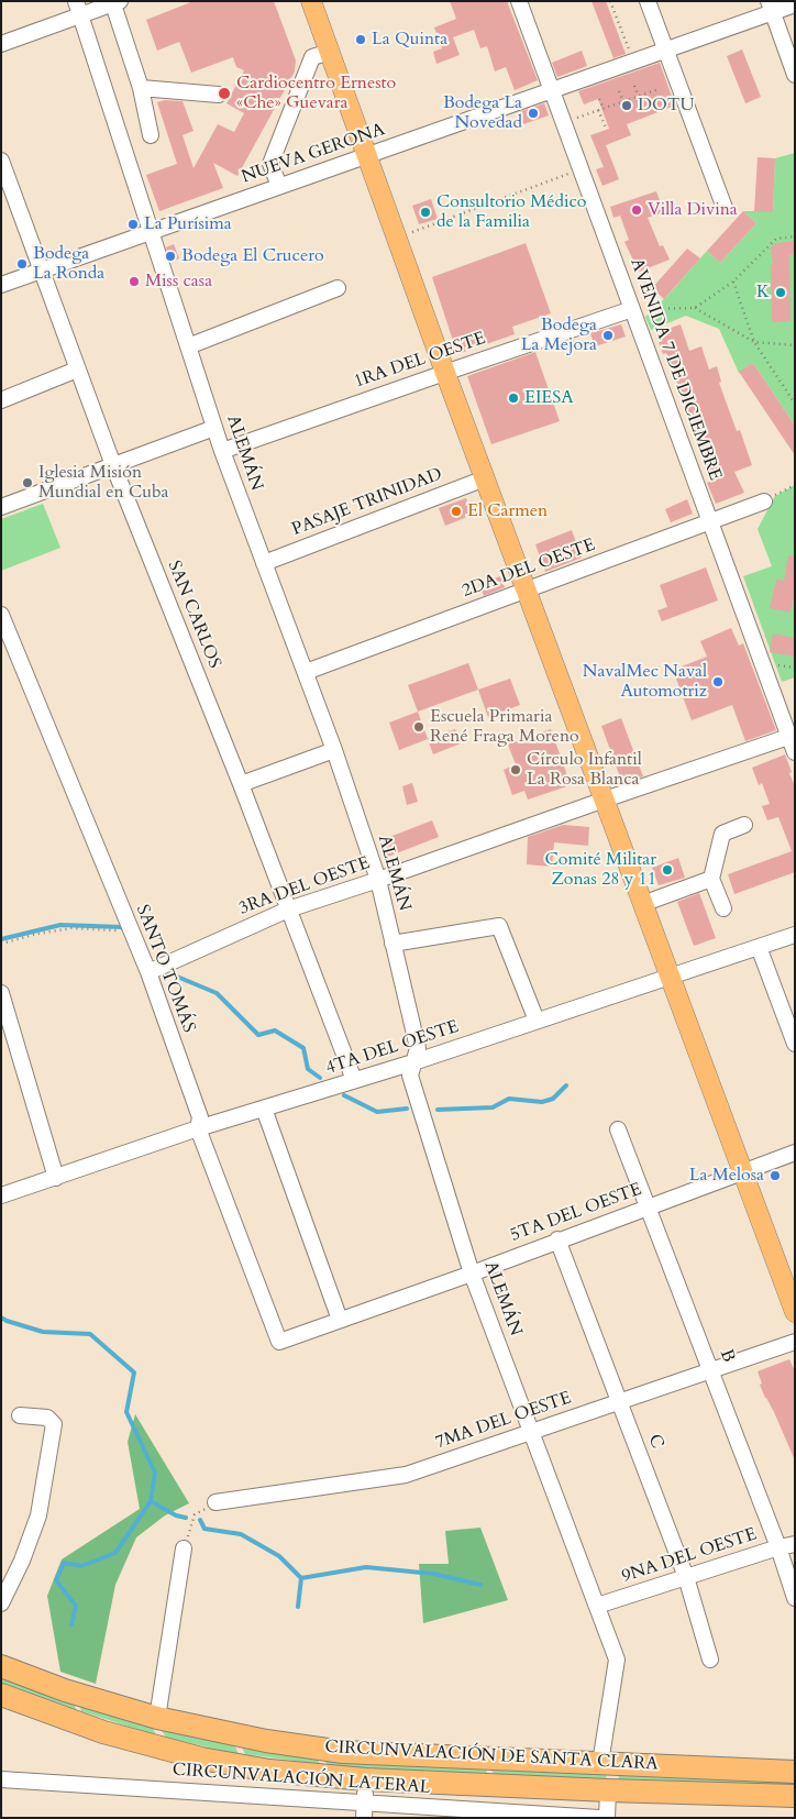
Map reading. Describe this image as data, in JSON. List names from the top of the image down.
{
  "streets": {
    "highway": ["CIRCUNVALACIÓN DE SANTA CLARA"],
    "street": [
      "NUEVA GERONA",
      "1RA DEL OESTE",
      "AVENIDA 7 DE DICIEMBRE",
      "ALEMÁN",
      "PASAJE TRINIDAD",
      "2DA DEL OESTE",
      "SAN CARLOS",
      "3RA DEL OESTE",
      "SANTO TOMÁS",
      "4TA DEL OESTE",
      "5TA DEL OESTE",
      "B",
      "7MA DEL OESTE",
      "C",
      "9NA DEL OESTE",
      "CIRCUNVALACIÓN LATERAL"
    ]
  },
  "crossings": [
    ["NUEVA GERONA", "AVENIDA 7 DE DICIEMBRE"],
    ["NUEVA GERONA", "ALEMÁN"],
    ["NUEVA GERONA", "SAN CARLOS"],
    ["1RA DEL OESTE", "AVENIDA 7 DE DICIEMBRE"],
    ["1RA DEL OESTE", "ALEMÁN"],
    ["AVENIDA 7 DE DICIEMBRE", "2DA DEL OESTE"],
    ["AVENIDA 7 DE DICIEMBRE", "3RA DEL OESTE"],
    ["ALEMÁN", "PASAJE TRINIDAD"],
    ["ALEMÁN", "2DA DEL OESTE"],
    ["ALEMÁN", "3RA DEL OESTE"],
    ["ALEMÁN", "4TA DEL OESTE"],
    ["ALEMÁN", "5TA DEL OESTE"],
    ["ALEMÁN", "7MA DEL OESTE"],
    ["ALEMÁN", "9NA DEL OESTE"],
    ["ALEMÁN", "CIRCUNVALACIÓN DE SANTA CLARA"],
    ["SAN CARLOS", "3RA DEL OESTE"],
    ["SAN CARLOS", "4TA DEL OESTE"],
    ["3RA DEL OESTE", "SANTO TOMÁS"],
    ["SANTO TOMÁS", "4TA DEL OESTE"],
    ["SANTO TOMÁS", "5TA DEL OESTE"],
    ["5TA DEL OESTE", "B"],
    ["5TA DEL OESTE", "C"],
    ["B", "7MA DEL OESTE"],
    ["B", "9NA DEL OESTE"],
    ["7MA DEL OESTE", "C"],
    ["C", "9NA DEL OESTE"]
  ],
  "places": [
    "La Quinta",
    "Cardiocentro Ernesto «Che» Guevara",
    "DOTU",
    "Bodega La Novedad",
    "Villa Divina",
    "Consultorio Médico de la Familia",
    "La Purísima",
    "Bodega El Crucero",
    "Bodega La Ronda",
    "Miss casa",
    "K",
    "Bodega La Mejora",
    "EIESA",
    "Iglesia Misión Mundial en Cuba",
    "El Carmen",
    "NavalMec Naval Automotriz",
    "Escuela Primaria René Fraga Moreno",
    "Círculo Infantil La Rosa Blanca",
    "Comité Militar Zonas 28 y 11",
    "La Melosa"
  ]
}
